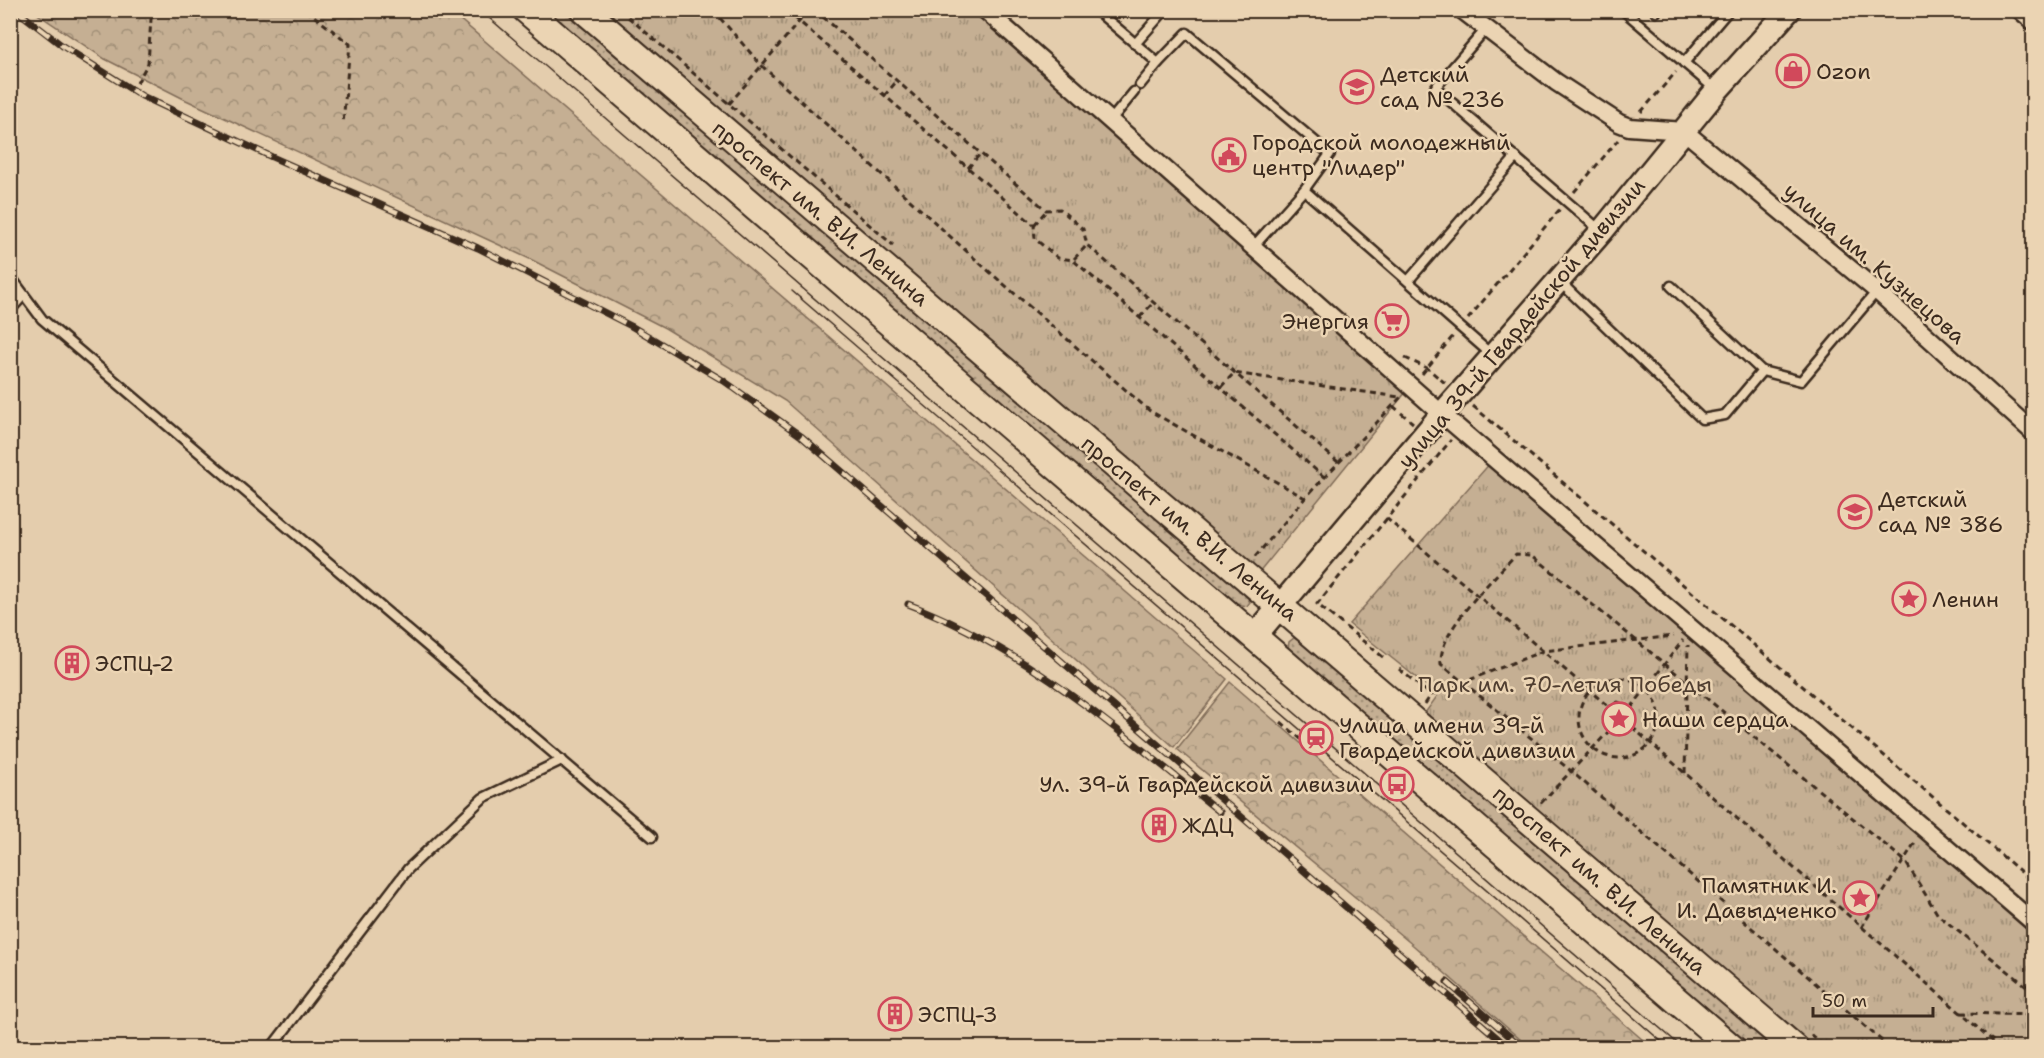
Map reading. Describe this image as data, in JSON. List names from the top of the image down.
{
  "streets": {
    "main road": ["проспект им. В.И. Ленина", "улица 39-й Гвардейской дивизии"],
    "street": ["улица им. Кузнецова"]
  },
  "crossings": [
    ["проспект им. В.И. Ленина", "улица 39-й Гвардейской дивизии"],
    ["улица им. Кузнецова", "улица 39-й Гвардейской дивизии"]
  ],
  "parks": ["Парк им. 70-летия Победы"],
  "places": {
    "shop": ["Ozon"],
    "school or university": ["Детский сад № 236", "Детский сад № 386"],
    "public building": ["Городской молодежный центр \"Лидер\""],
    "supermarket": ["Энергия"],
    "place": ["Ленин", "Наши сердца", "Памятник И. И. Давыдченко"],
    "building": ["ЭСПЦ-2", "ЖДЦ", "ЭСПЦ-3"],
    "station": ["Улица имени 39-й Гвардейской дивизии"],
    "bus stop": ["Ул. 39-й Гвардейской дивизии"]
  },
  "scale_bar": "50 m"
}
